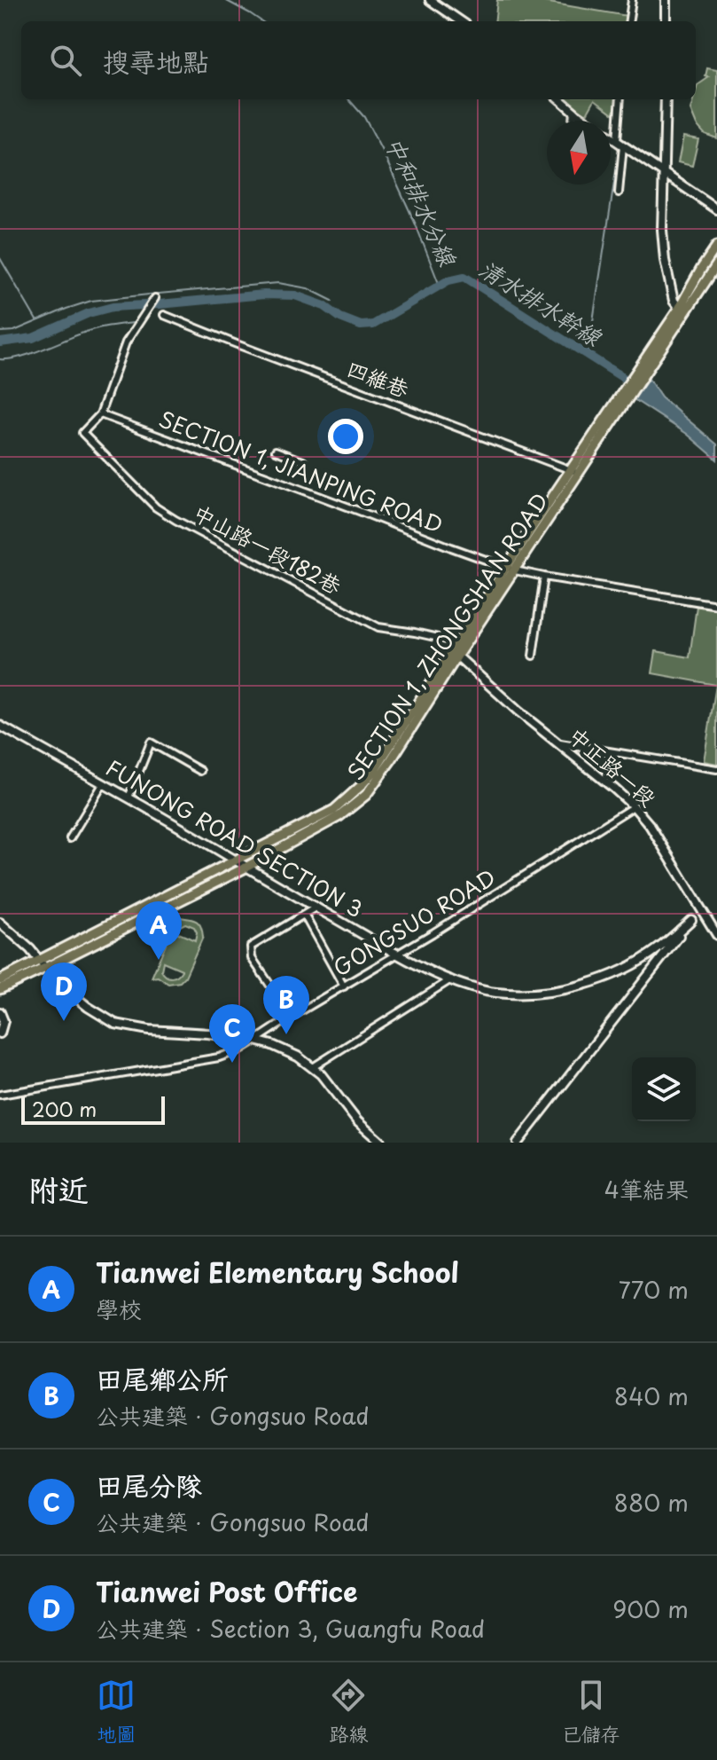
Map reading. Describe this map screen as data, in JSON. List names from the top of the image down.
{
  "streets": {
    "main road": ["SECTION 1, ZHONGSHAN ROAD"],
    "street": [
      "四維巷",
      "SECTION 1, JIANPING ROAD",
      "中山路一段182巷",
      "中正路一段",
      "FUNONG ROAD SECTION 3",
      "GONGSUO ROAD"
    ]
  },
  "crossings": [
    ["四維巷", "SECTION 1, ZHONGSHAN ROAD"],
    ["SECTION 1, JIANPING ROAD", "中山路一段182巷"],
    ["SECTION 1, JIANPING ROAD", "SECTION 1, ZHONGSHAN ROAD"],
    ["中山路一段182巷", "SECTION 1, ZHONGSHAN ROAD"],
    ["SECTION 1, ZHONGSHAN ROAD", "中正路一段"],
    ["SECTION 1, ZHONGSHAN ROAD", "FUNONG ROAD SECTION 3"],
    ["中正路一段", "GONGSUO ROAD"],
    ["FUNONG ROAD SECTION 3", "GONGSUO ROAD"]
  ],
  "water": ["中和排水分線", "清水排水幹線"],
  "scale_bar": "200 m",
  "north": "bottom",
  "page": {
    "search": "搜尋地點",
    "pins": [
      "A",
      "D",
      "B",
      "C"
    ],
    "scale": "200 m",
    "heading": ["附近", "4筆結果"],
    "list": [
      {
        "mark": "A",
        "name": "Tianwei Elementary School",
        "note": "學校",
        "value": "770 m"
      },
      {
        "mark": "B",
        "name": "田尾鄉公所",
        "note": "公共建築 · Gongsuo Road",
        "value": "840 m"
      },
      {
        "mark": "C",
        "name": "田尾分隊",
        "note": "公共建築 · Gongsuo Road",
        "value": "880 m"
      },
      {
        "mark": "D",
        "name": "Tianwei Post Office",
        "note": "公共建築 · Section 3, Guangfu Road",
        "value": "900 m"
      }
    ],
    "nav": ["地圖", "路線", "已儲存"]
  }
}
